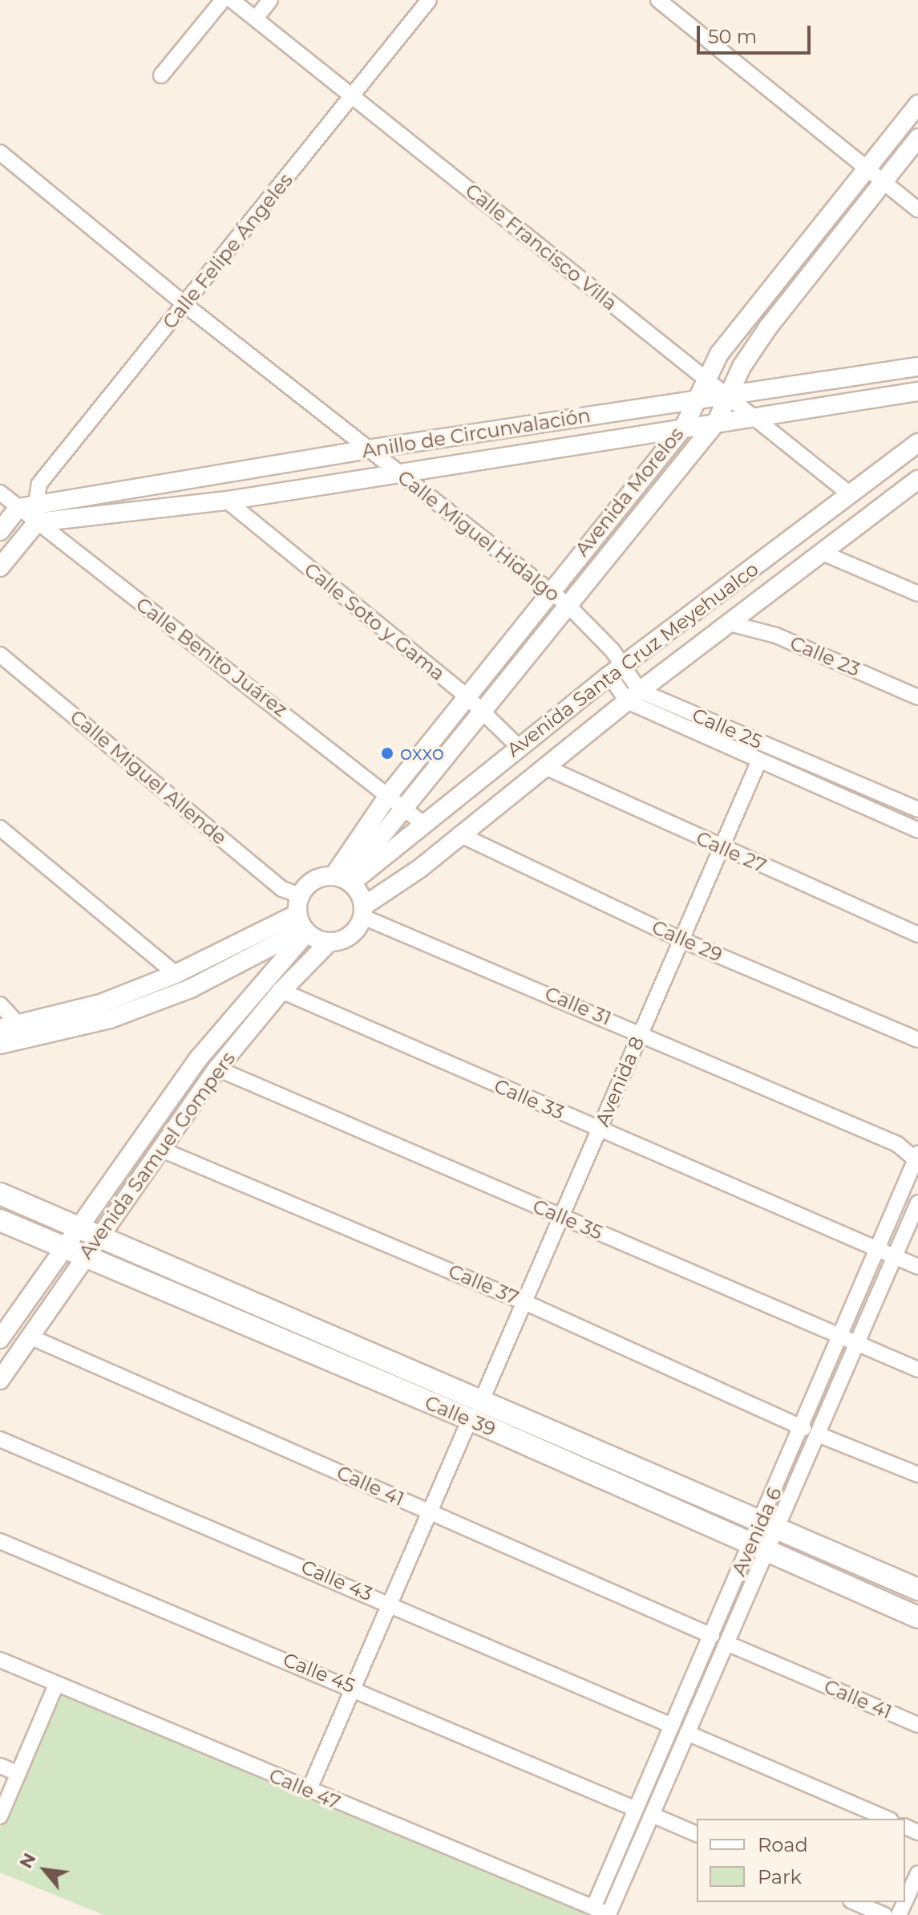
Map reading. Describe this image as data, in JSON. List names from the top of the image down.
{
  "streets": {
    "main road": ["Calle 39"],
    "street": [
      "Calle Francisco Villa",
      "Calle Felipe Ángeles",
      "Anillo de Circunvalación",
      "Avenida Morelos",
      "Calle Miguel Hidalgo",
      "Calle Soto y Gama",
      "Calle 23",
      "Calle Benito Juárez",
      "Avenida Santa Cruz Meyehualco",
      "Calle 25",
      "Calle Miguel Allende",
      "Calle 27",
      "Calle 29",
      "Calle 31",
      "Avenida 8",
      "Calle 33",
      "Avenida Samuel Gompers",
      "Calle 35",
      "Calle 37",
      "Calle 41",
      "Avenida 6",
      "Calle 43",
      "Calle 45",
      "Calle 47"
    ]
  },
  "crossings": [
    ["Calle Francisco Villa", "Calle Felipe Ángeles"],
    ["Calle Francisco Villa", "Anillo de Circunvalación"],
    ["Calle Francisco Villa", "Avenida Morelos"],
    ["Calle Francisco Villa", "Avenida Santa Cruz Meyehualco"],
    ["Calle Felipe Ángeles", "Anillo de Circunvalación"],
    ["Calle Felipe Ángeles", "Calle Miguel Hidalgo"],
    ["Calle Felipe Ángeles", "Calle Benito Juárez"],
    ["Anillo de Circunvalación", "Avenida Morelos"],
    ["Anillo de Circunvalación", "Calle Miguel Hidalgo"],
    ["Anillo de Circunvalación", "Calle Soto y Gama"],
    ["Anillo de Circunvalación", "Calle Benito Juárez"],
    ["Avenida Morelos", "Calle Miguel Hidalgo"],
    ["Avenida Morelos", "Calle Soto y Gama"],
    ["Avenida Morelos", "Calle Benito Juárez"],
    ["Avenida Morelos", "Avenida Santa Cruz Meyehualco"],
    ["Avenida Morelos", "Calle Miguel Allende"],
    ["Avenida Morelos", "Calle 31"],
    ["Avenida Morelos", "Avenida Samuel Gompers"],
    ["Calle Soto y Gama", "Avenida Santa Cruz Meyehualco"],
    ["Calle 23", "Avenida Santa Cruz Meyehualco"],
    ["Calle Benito Juárez", "Avenida Santa Cruz Meyehualco"],
    ["Avenida Santa Cruz Meyehualco", "Calle 25"],
    ["Avenida Santa Cruz Meyehualco", "Calle Miguel Allende"],
    ["Avenida Santa Cruz Meyehualco", "Calle 27"],
    ["Avenida Santa Cruz Meyehualco", "Calle 29"],
    ["Avenida Santa Cruz Meyehualco", "Calle 31"],
    ["Avenida Santa Cruz Meyehualco", "Avenida Samuel Gompers"],
    ["Calle 25", "Avenida 8"],
    ["Calle Miguel Allende", "Calle 31"],
    ["Calle Miguel Allende", "Avenida Samuel Gompers"],
    ["Calle 27", "Avenida 8"],
    ["Calle 29", "Avenida 8"],
    ["Calle 31", "Avenida 8"],
    ["Calle 31", "Avenida Samuel Gompers"],
    ["Calle 31", "Avenida 6"],
    ["Avenida 8", "Calle 33"],
    ["Avenida 8", "Calle 35"],
    ["Avenida 8", "Calle 37"],
    ["Avenida 8", "Calle 39"],
    ["Calle 33", "Avenida Samuel Gompers"],
    ["Calle 33", "Avenida 6"],
    ["Avenida Samuel Gompers", "Calle 35"],
    ["Avenida Samuel Gompers", "Calle 37"],
    ["Avenida Samuel Gompers", "Calle 39"],
    ["Avenida Samuel Gompers", "Calle 41"],
    ["Calle 35", "Avenida 6"],
    ["Calle 37", "Avenida 6"],
    ["Calle 39", "Avenida 6"],
    ["Calle 41", "Avenida 6"],
    ["Avenida 6", "Calle 43"],
    ["Avenida 6", "Calle 45"],
    ["Avenida 6", "Calle 47"]
  ],
  "places": ["oxxo"],
  "legend": ["Road", "Park"],
  "scale_bar": "50 m",
  "north": "top left"
}
